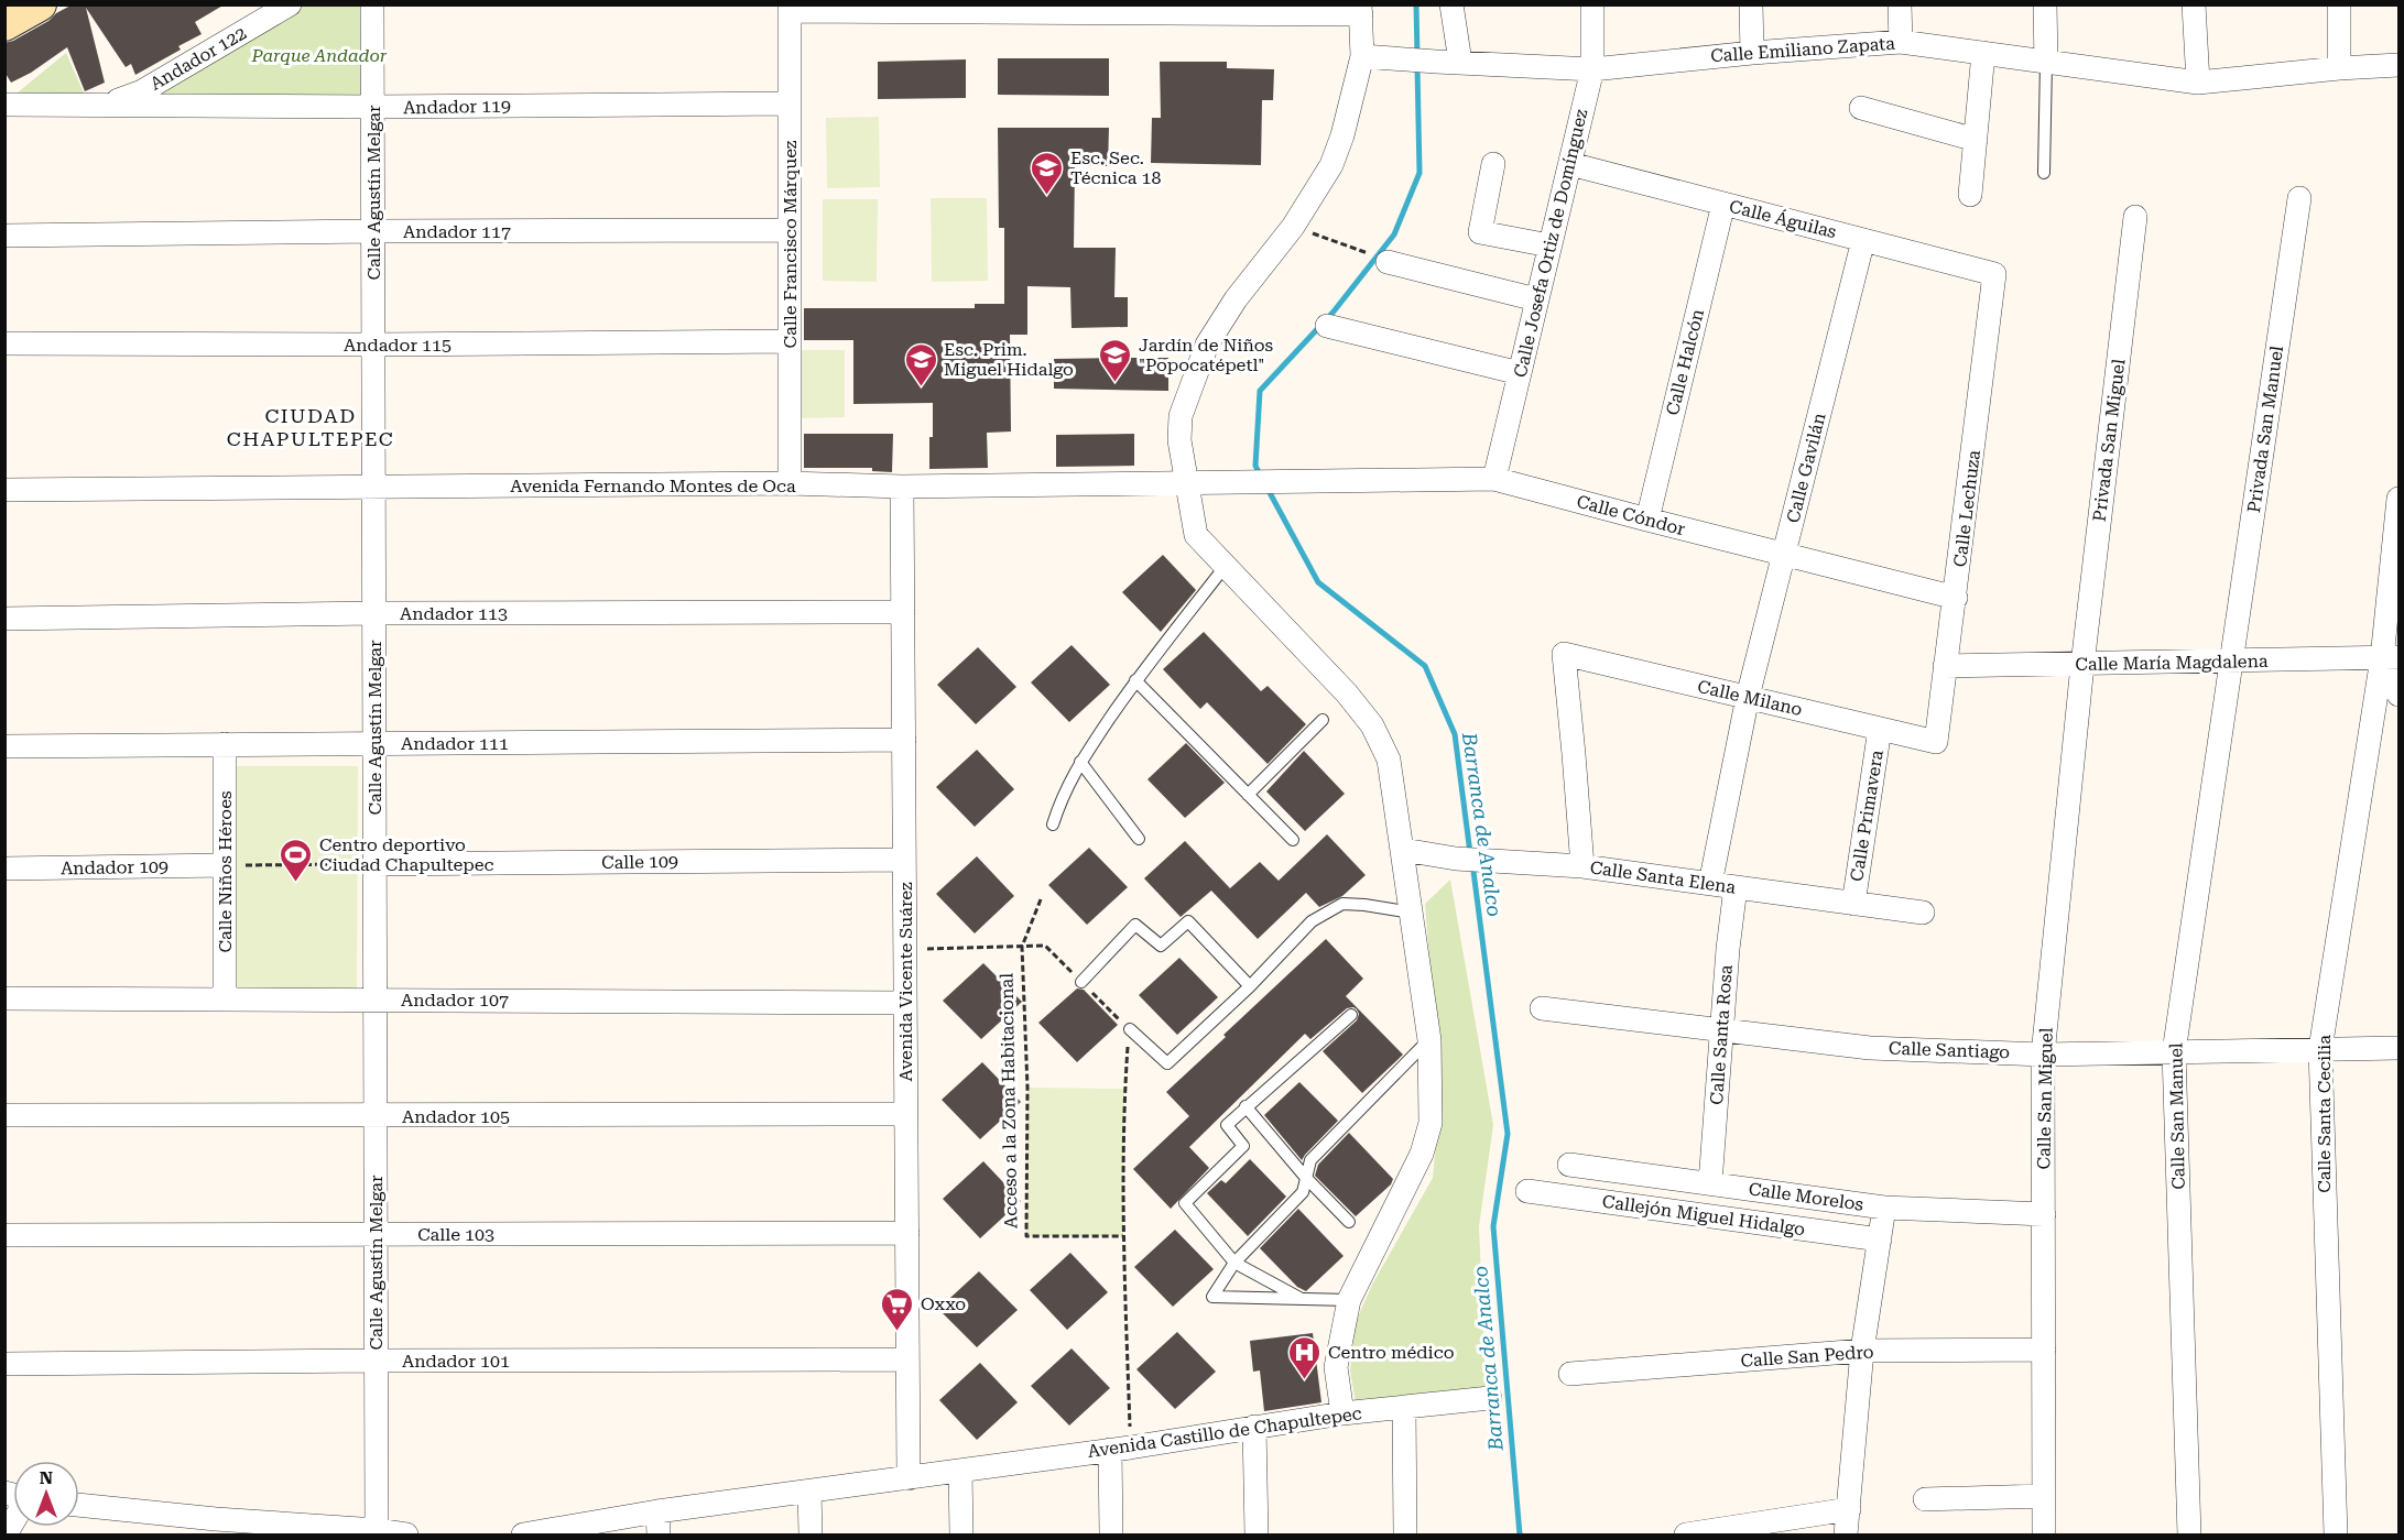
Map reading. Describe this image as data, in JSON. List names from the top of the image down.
{
  "streets": {
    "street": [
      "Calle Emiliano Zapata",
      "Andador 122",
      "Andador 119",
      "Calle Agustín Melgar",
      "Calle Águilas",
      "Andador 117",
      "Calle Josefa Ortiz de Domínguez",
      "Calle Francisco Márquez",
      "Andador 115",
      "Calle Halcón",
      "Privada San Manuel",
      "Privada San Miguel",
      "Calle Gavilán",
      "Avenida Fernando Montes de Oca",
      "Calle Lechuza",
      "Calle Cóndor",
      "Andador 113",
      "Calle María Magdalena",
      "Calle Milano",
      "Andador 111",
      "Calle Primavera",
      "Calle 109",
      "Andador 109",
      "Calle Niños Héroes",
      "Calle Santa Elena",
      "Avenida Vicente Suárez",
      "Andador 107",
      "Calle Santa Rosa",
      "Calle Santiago",
      "Calle San Miguel",
      "Calle Santa Cecilia",
      "Andador 105",
      "Calle San Manuel",
      "Calle Morelos",
      "Callejón Miguel Hidalgo",
      "Calle 103",
      "Calle San Pedro",
      "Andador 101",
      "Avenida Castillo de Chapultepec"
    ],
    "path": ["Acceso a la Zona Habitacional"]
  },
  "crossings": [
    ["Calle Emiliano Zapata", "Calle Josefa Ortiz de Domínguez"],
    ["Andador 122", "Andador 119"],
    ["Andador 119", "Calle Agustín Melgar"],
    ["Andador 119", "Calle Francisco Márquez"],
    ["Calle Agustín Melgar", "Andador 117"],
    ["Calle Agustín Melgar", "Andador 115"],
    ["Calle Agustín Melgar", "Avenida Fernando Montes de Oca"],
    ["Calle Agustín Melgar", "Andador 113"],
    ["Calle Agustín Melgar", "Andador 111"],
    ["Calle Agustín Melgar", "Calle 109"],
    ["Calle Agustín Melgar", "Andador 107"],
    ["Calle Agustín Melgar", "Andador 105"],
    ["Calle Agustín Melgar", "Calle 103"],
    ["Calle Agustín Melgar", "Andador 101"],
    ["Calle Águilas", "Calle Josefa Ortiz de Domínguez"],
    ["Calle Águilas", "Calle Halcón"],
    ["Calle Águilas", "Calle Gavilán"],
    ["Calle Águilas", "Calle Lechuza"],
    ["Andador 117", "Calle Francisco Márquez"],
    ["Calle Josefa Ortiz de Domínguez", "Calle Cóndor"],
    ["Calle Francisco Márquez", "Andador 115"],
    ["Calle Francisco Márquez", "Avenida Fernando Montes de Oca"],
    ["Calle Halcón", "Calle Cóndor"],
    ["Privada San Manuel", "Calle María Magdalena"],
    ["Privada San Manuel", "Calle San Manuel"],
    ["Privada San Miguel", "Calle María Magdalena"],
    ["Privada San Miguel", "Calle San Miguel"],
    ["Calle Gavilán", "Calle Cóndor"],
    ["Calle Gavilán", "Calle Milano"],
    ["Avenida Fernando Montes de Oca", "Calle Cóndor"],
    ["Avenida Fernando Montes de Oca", "Avenida Vicente Suárez"],
    ["Calle Lechuza", "Calle Cóndor"],
    ["Calle Lechuza", "Calle María Magdalena"],
    ["Calle Lechuza", "Calle Milano"],
    ["Andador 113", "Avenida Vicente Suárez"],
    ["Calle María Magdalena", "Calle San Miguel"],
    ["Calle María Magdalena", "Calle Santa Cecilia"],
    ["Calle María Magdalena", "Calle San Manuel"],
    ["Calle Milano", "Calle Primavera"],
    ["Calle Milano", "Calle Santa Elena"],
    ["Andador 111", "Calle Niños Héroes"],
    ["Andador 111", "Avenida Vicente Suárez"],
    ["Calle Primavera", "Calle Santa Elena"],
    ["Calle 109", "Avenida Vicente Suárez"],
    ["Andador 109", "Calle Niños Héroes"],
    ["Calle Niños Héroes", "Andador 107"],
    ["Calle Santa Elena", "Calle Santa Rosa"],
    ["Avenida Vicente Suárez", "Andador 107"],
    ["Avenida Vicente Suárez", "Acceso a la Zona Habitacional"],
    ["Avenida Vicente Suárez", "Andador 105"],
    ["Avenida Vicente Suárez", "Calle 103"],
    ["Avenida Vicente Suárez", "Andador 101"],
    ["Avenida Vicente Suárez", "Avenida Castillo de Chapultepec"],
    ["Calle Santa Rosa", "Calle Santiago"],
    ["Calle Santa Rosa", "Calle Morelos"],
    ["Calle Santiago", "Calle San Miguel"],
    ["Calle Santiago", "Calle Santa Cecilia"],
    ["Calle Santiago", "Calle San Manuel"],
    ["Calle San Miguel", "Calle Morelos"],
    ["Calle San Miguel", "Calle San Pedro"]
  ],
  "districts": ["CIUDAD CHAPULTEPEC"],
  "water": ["Barranca de Analco"],
  "parks": ["Parque Andador"],
  "places": {
    "school or university": ["Esc. Sec. Técnica 18", "Jardín de Niños \"Popocatépetl\"", "Esc. Prim. Miguel Hidalgo"],
    "sports": ["Centro deportivo Ciudad Chapultepec"],
    "supermarket": ["Oxxo"],
    "hospital": ["Centro médico"]
  },
  "north": "top"
}
